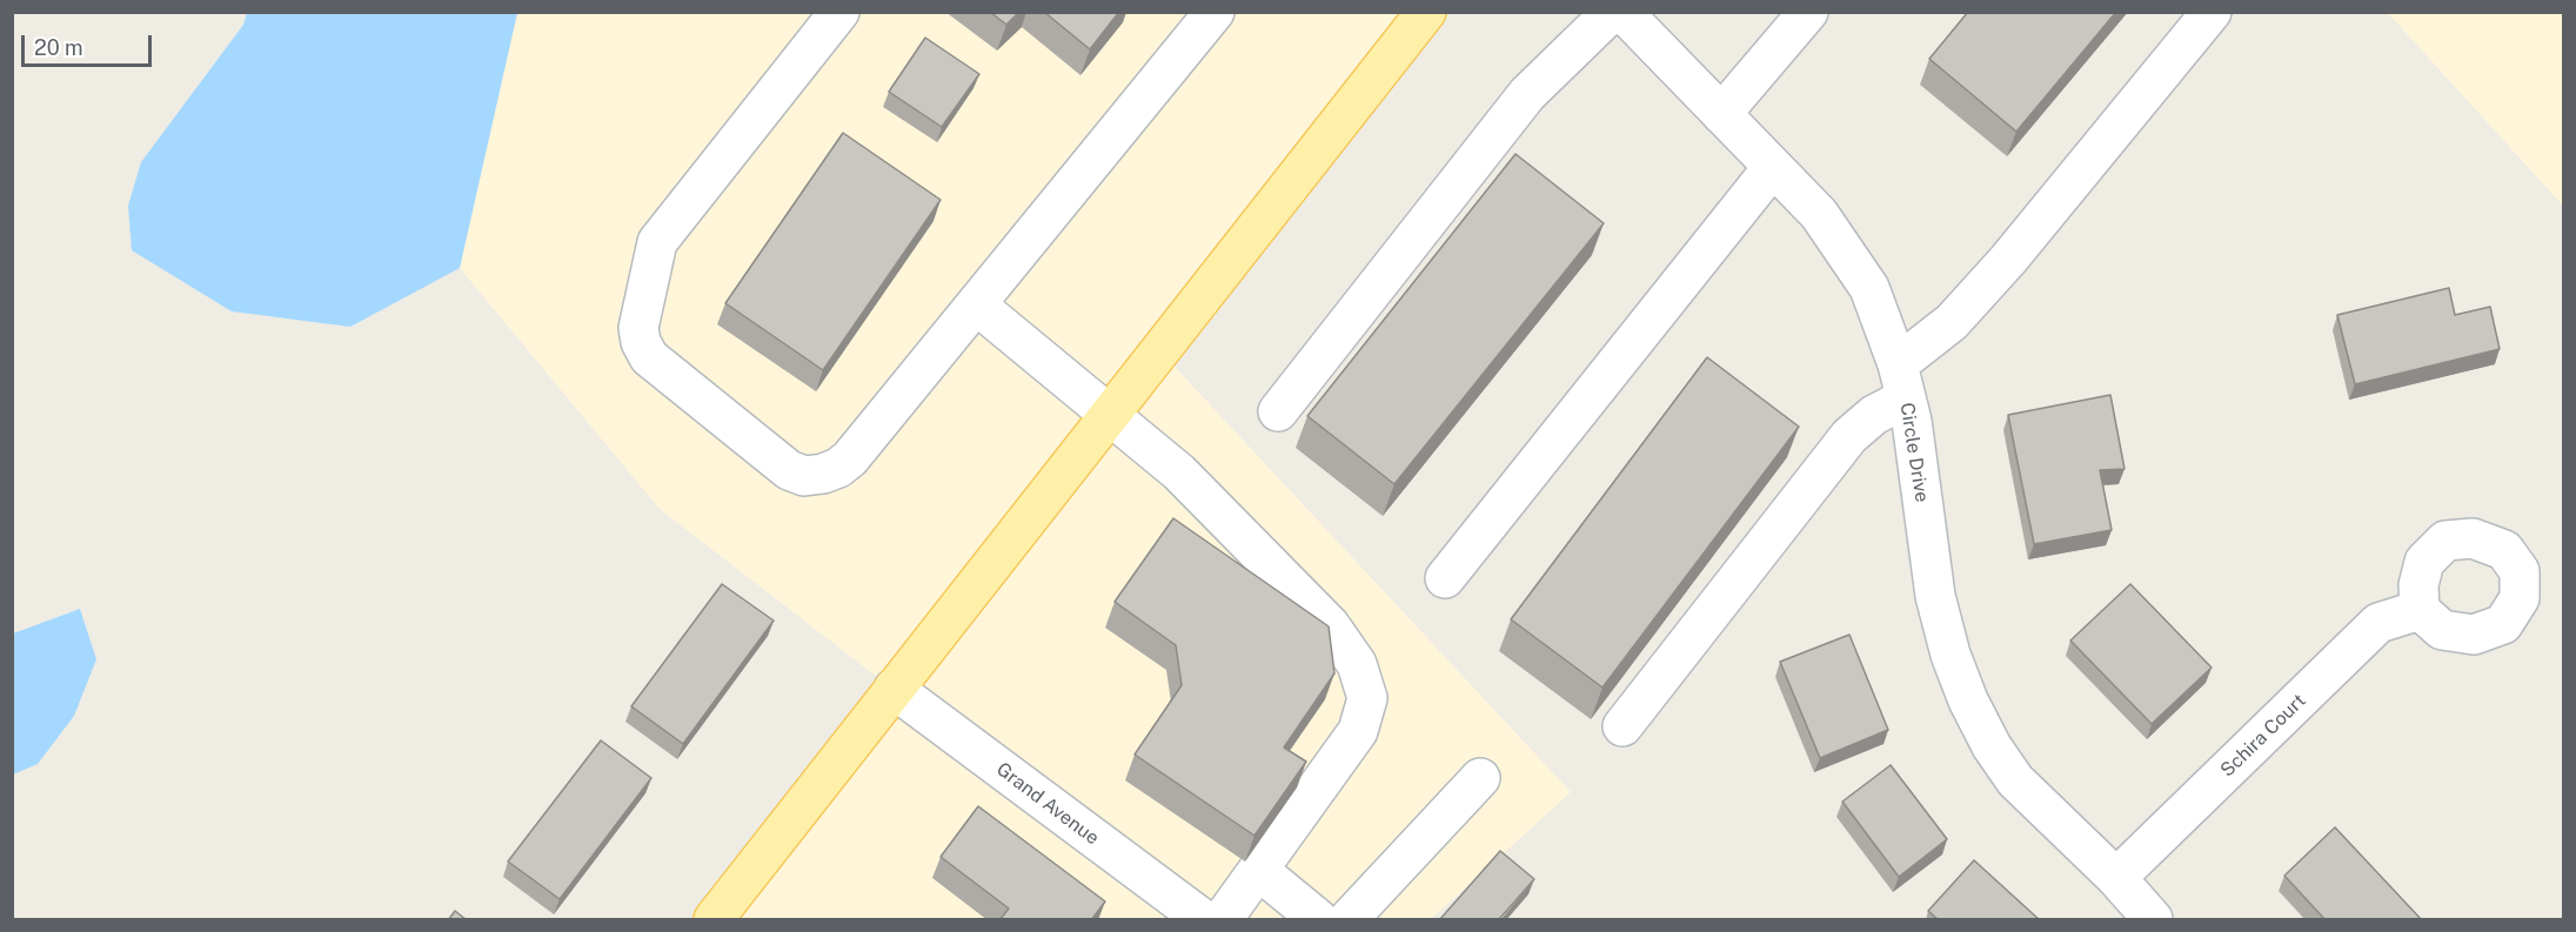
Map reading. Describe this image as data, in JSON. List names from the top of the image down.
{
  "streets": {
    "street": ["Circle Drive", "Schira Court", "Grand Avenue"]
  },
  "crossings": [
    ["Circle Drive", "Schira Court"]
  ],
  "scale_bar": "20 m"
}
